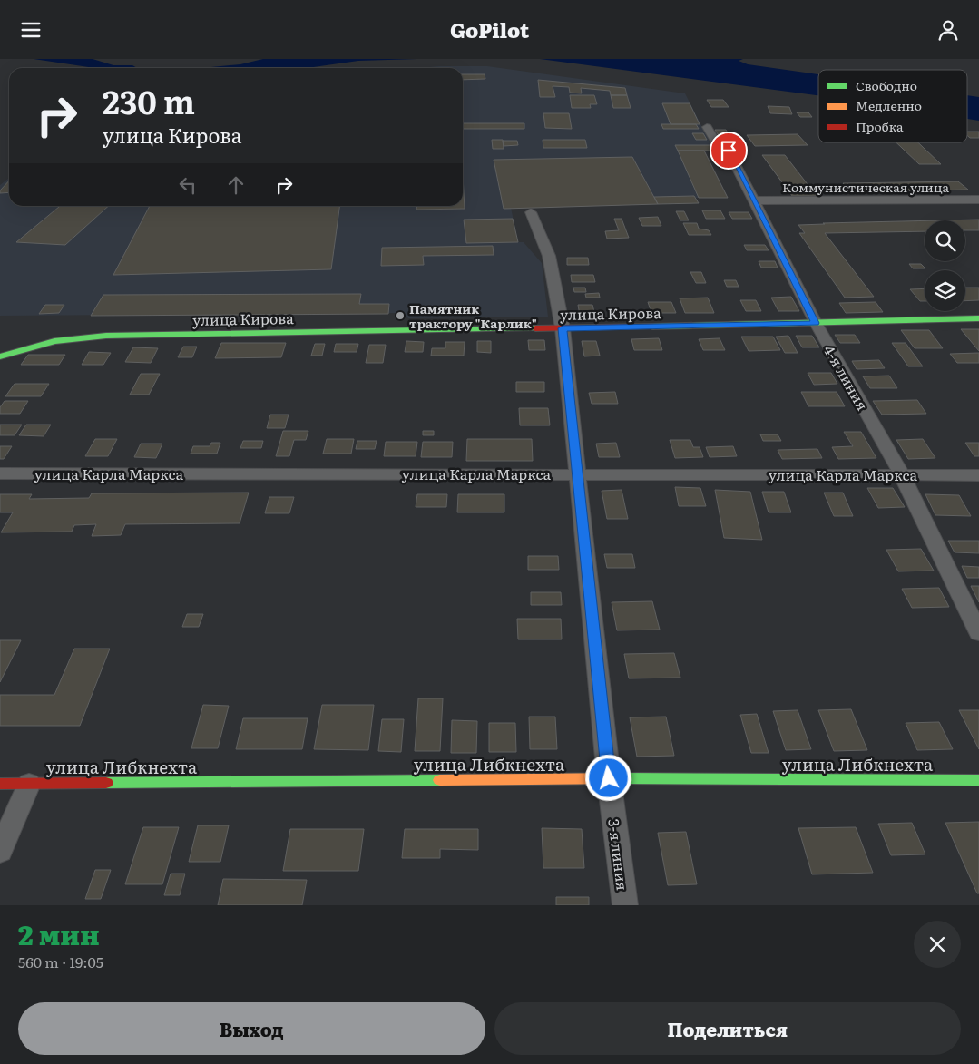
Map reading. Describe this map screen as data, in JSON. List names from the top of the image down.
{
  "streets": {
    "street": [
      "Коммунистическая улица",
      "улица Кирова",
      "4-я линия",
      "улица Карла Маркса",
      "улица Либкнехта",
      "3-я линия"
    ]
  },
  "crossings": [
    ["Коммунистическая улица", "4-я линия"],
    ["улица Кирова", "4-я линия"],
    ["улица Кирова", "3-я линия"],
    ["4-я линия", "улица Карла Маркса"],
    ["улица Карла Маркса", "3-я линия"],
    ["улица Либкнехта", "3-я линия"]
  ],
  "places": ["Памятник трактору \"Карлик\""],
  "legend": ["Свободно", "Медленно", "Пробка"],
  "page": {
    "header": "GoPilot",
    "turn": ["230 m", "улица Кирова"],
    "heading": ["2 мин", "560 m · 19:05"],
    "buttons": ["Выход", "Поделиться"]
  }
}
